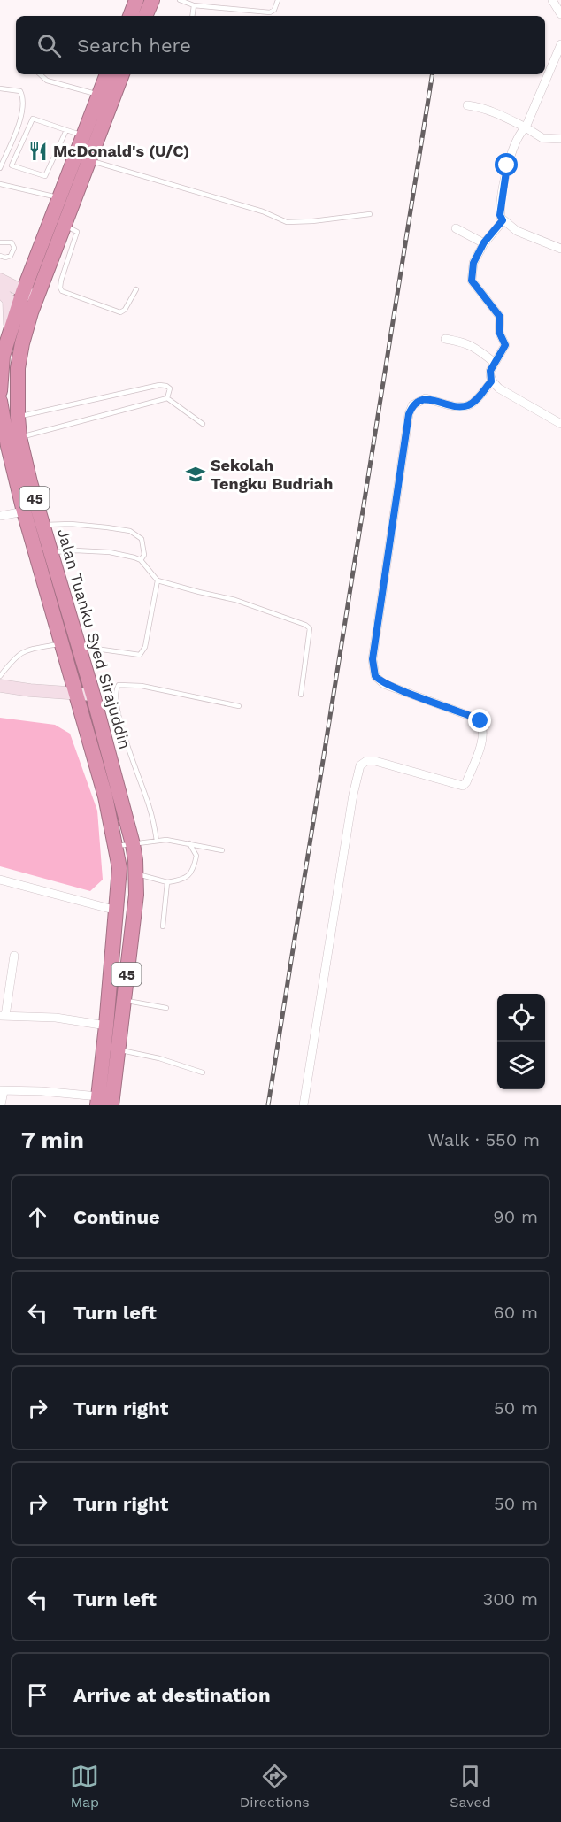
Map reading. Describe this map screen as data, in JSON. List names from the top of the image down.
{
  "streets": {
    "highway": ["45", "Jalan Tuanku Syed Sirajuddin"]
  },
  "places": {
    "restaurant": ["McDonald's (U/C)"],
    "school or university": ["Sekolah Tengku Budriah"]
  },
  "page": {
    "search": "Search here",
    "heading": ["7 min", "Walk · 550 m"],
    "list": [
      ["Continue", "90 m"],
      ["Turn left", "60 m"],
      ["Turn right", "50 m"],
      ["Turn right", "50 m"],
      ["Turn left", "300 m"],
      "Arrive at destination"
    ],
    "nav": ["Map", "Directions", "Saved"]
  }
}
